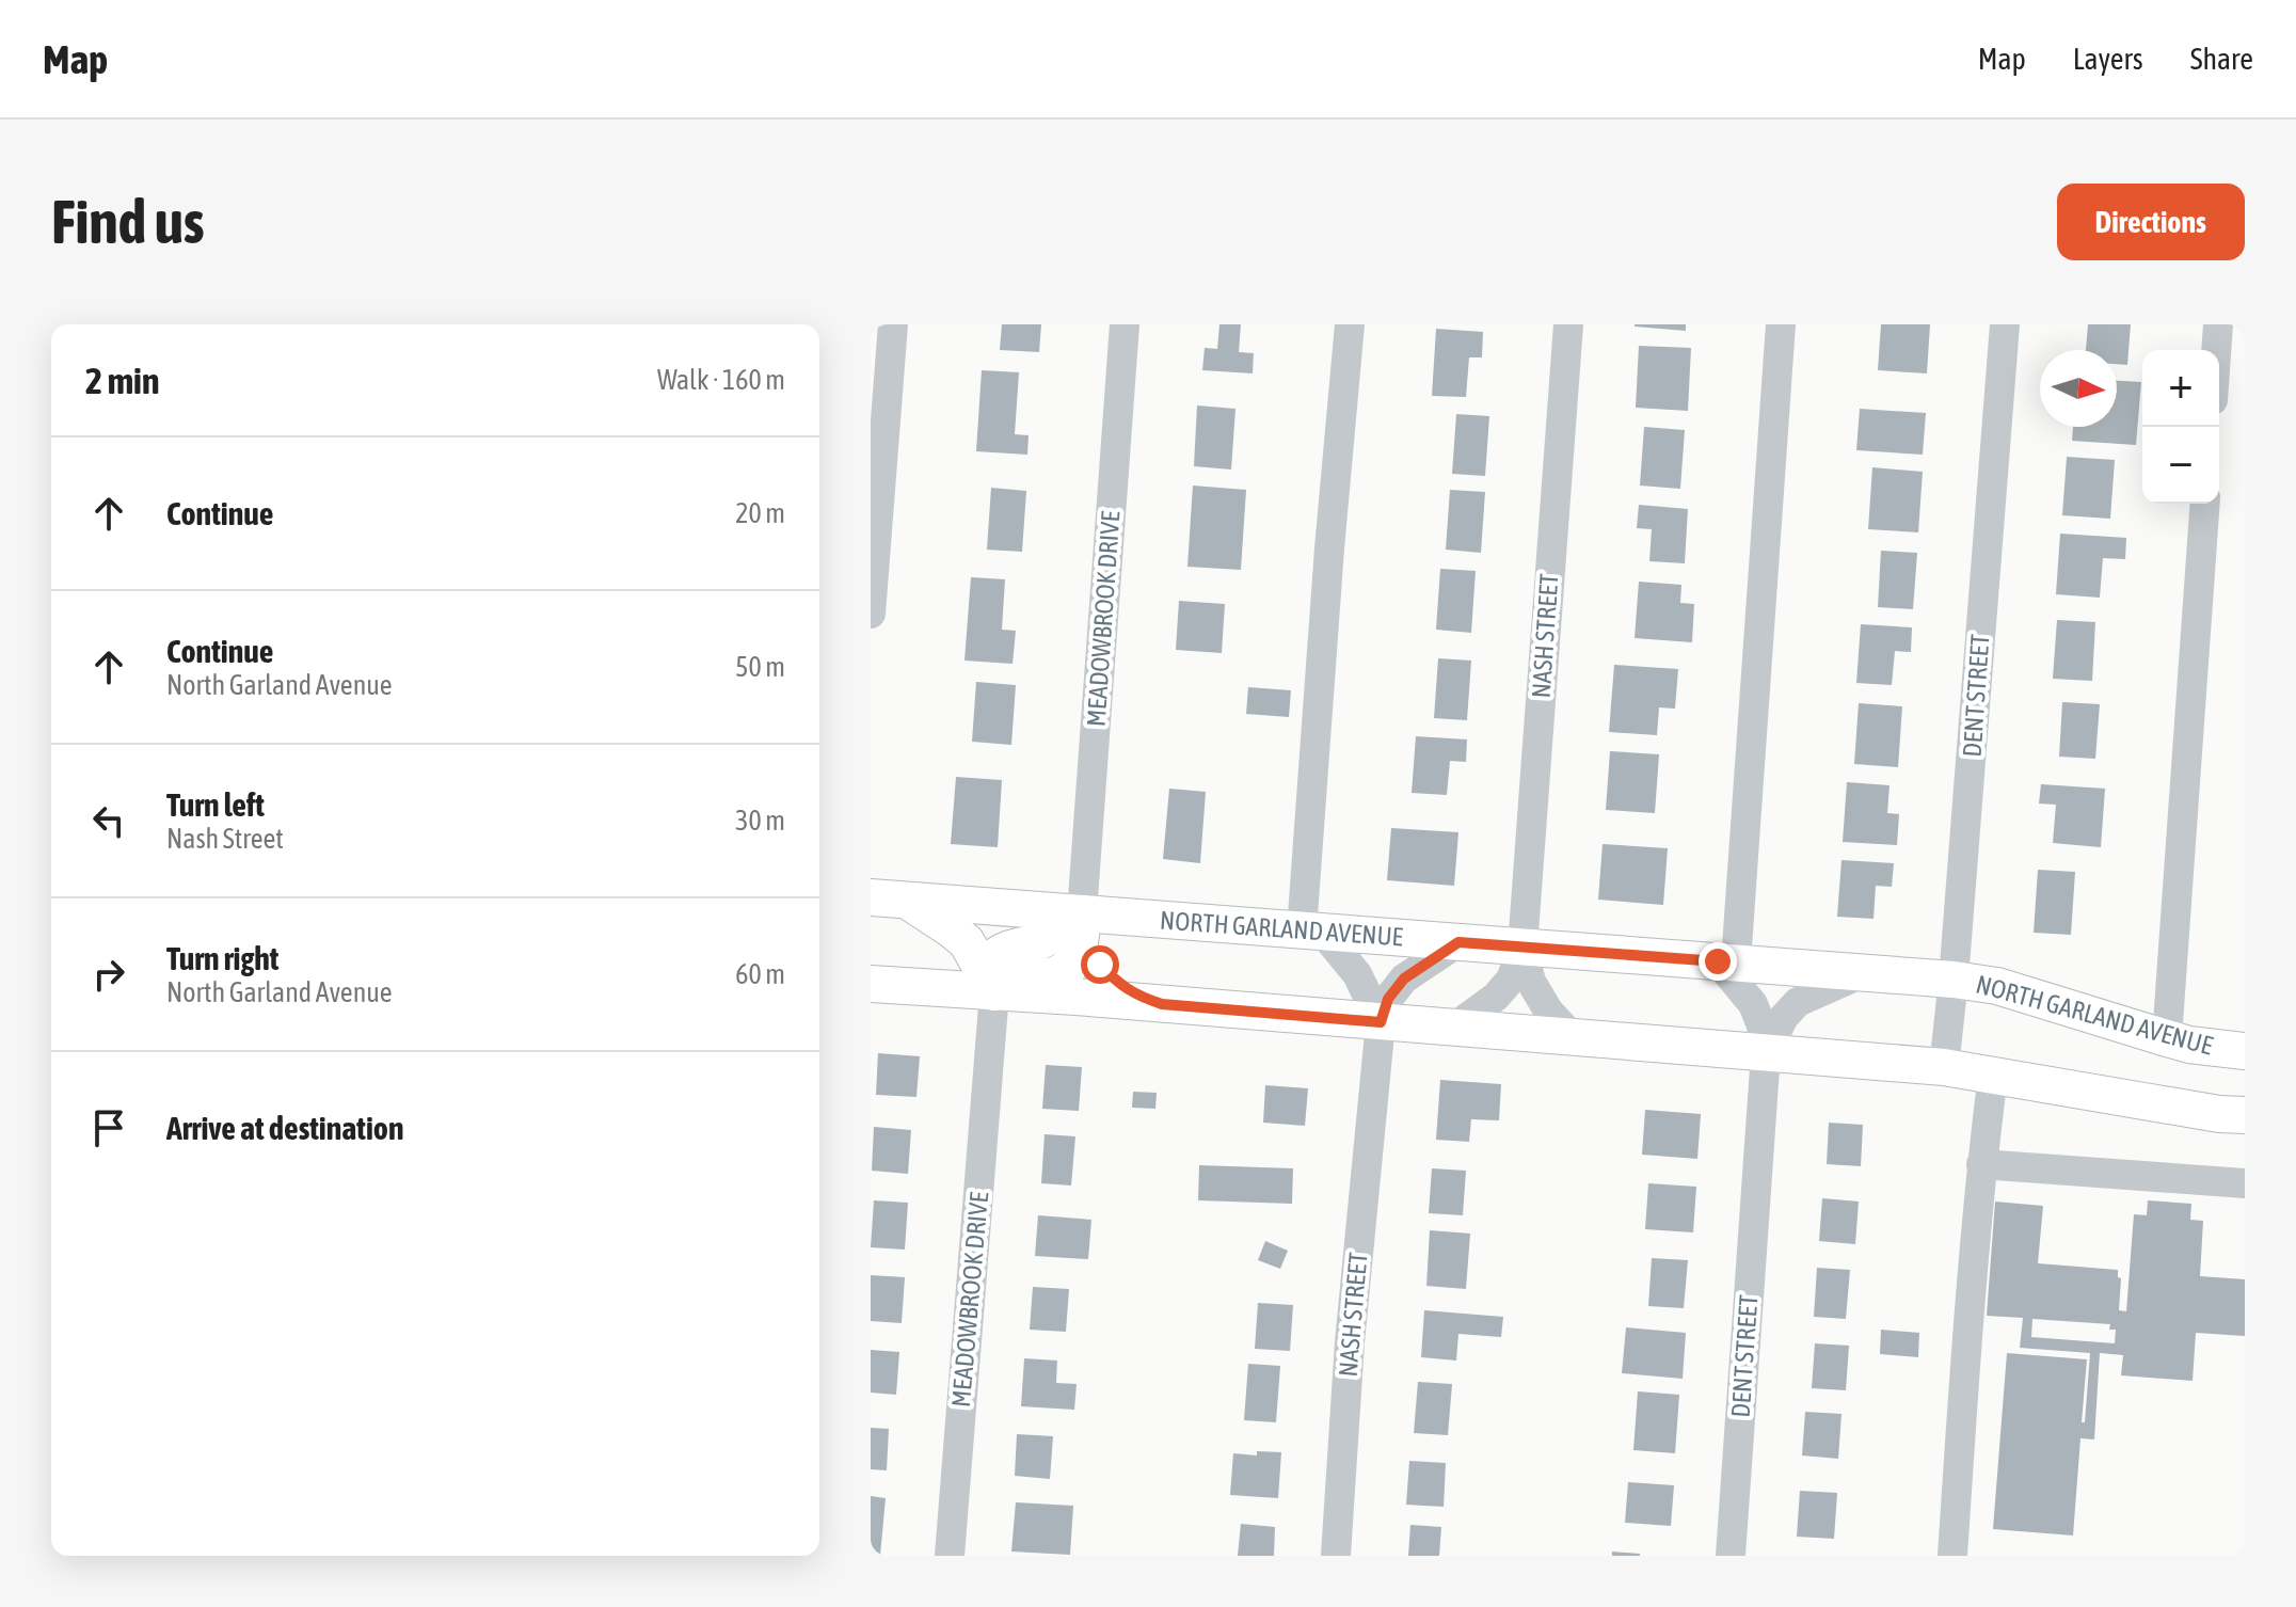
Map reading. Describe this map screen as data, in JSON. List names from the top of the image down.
{
  "streets": {
    "main road": ["NORTH GARLAND AVENUE"],
    "street": ["MEADOWBROOK DRIVE", "NASH STREET", "DENT STREET"]
  },
  "crossings": [
    ["MEADOWBROOK DRIVE", "NORTH GARLAND AVENUE"],
    ["NASH STREET", "NORTH GARLAND AVENUE"],
    ["DENT STREET", "NORTH GARLAND AVENUE"]
  ],
  "north": "right",
  "page": {
    "header": "Map",
    "nav": ["Map", "Layers", "Share"],
    "buttons": "Directions",
    "title": "Find us",
    "heading": ["2 min", "Walk · 160 m"],
    "map_buttons": ["+", "−"],
    "list": [
      ["Continue", "20 m"],
      ["Continue", "North Garland Avenue", "50 m"],
      ["Turn left", "Nash Street", "30 m"],
      ["Turn right", "North Garland Avenue", "60 m"],
      "Arrive at destination"
    ]
  }
}
